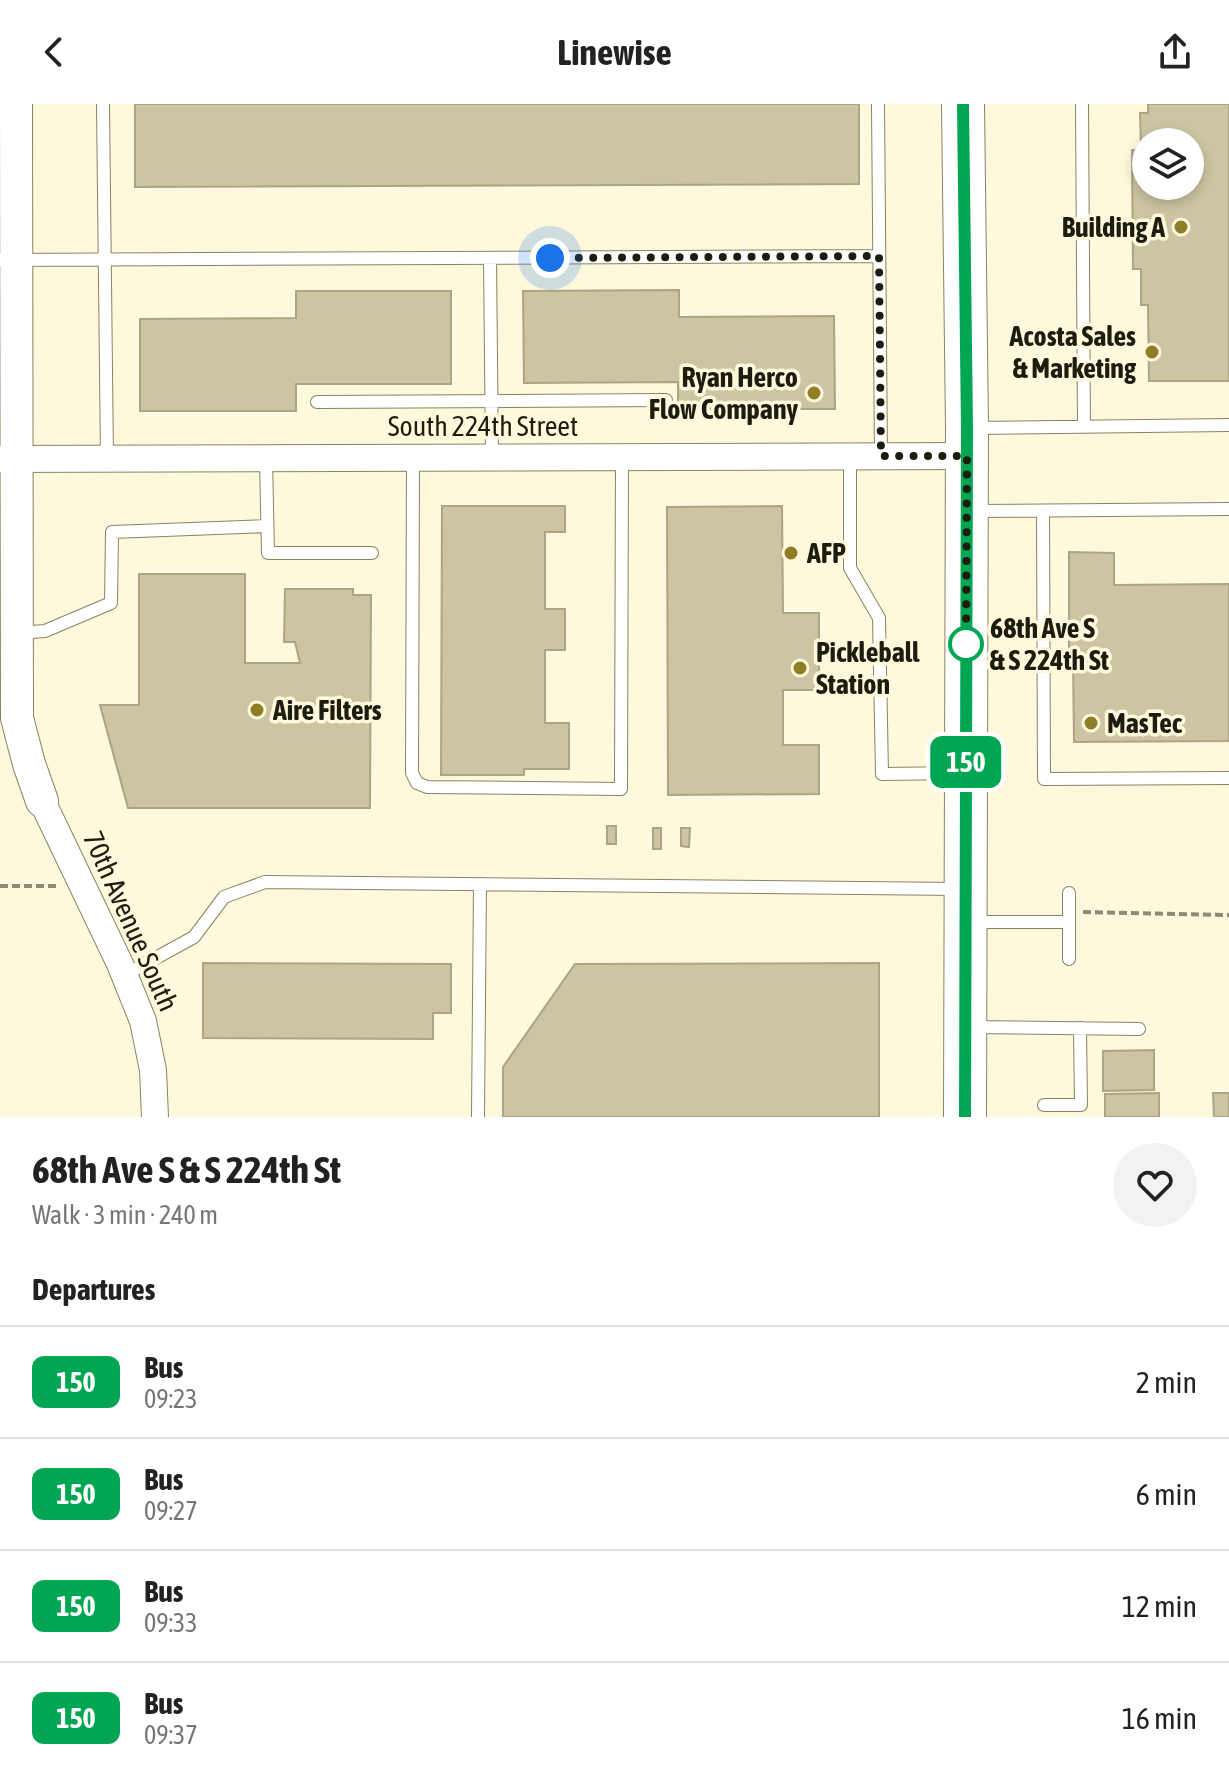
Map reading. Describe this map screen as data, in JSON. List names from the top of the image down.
{
  "streets": {
    "street": ["South 224th Street", "70th Avenue South"]
  },
  "places": [
    "Building A",
    "Acosta Sales & Marketing",
    "Ryan Herco Flow Company",
    "AFP",
    "68th Ave S & S 224th St",
    "Pickleball Station",
    "Aire Filters",
    "MasTec"
  ],
  "lines": ["bus line 150"],
  "page": {
    "header": "Linewise",
    "on_map": "150",
    "heading": [
      ["68th Ave S & S 224th St", "Walk · 3 min · 240 m"],
      "Departures"
    ],
    "list": [
      {
        "mark": "150",
        "name": "Bus",
        "note": "09:23",
        "value": "2 min"
      },
      {
        "mark": "150",
        "name": "Bus",
        "note": "09:27",
        "value": "6 min"
      },
      {
        "mark": "150",
        "name": "Bus",
        "note": "09:33",
        "value": "12 min"
      },
      {
        "mark": "150",
        "name": "Bus",
        "note": "09:37",
        "value": "16 min"
      }
    ]
  }
}
